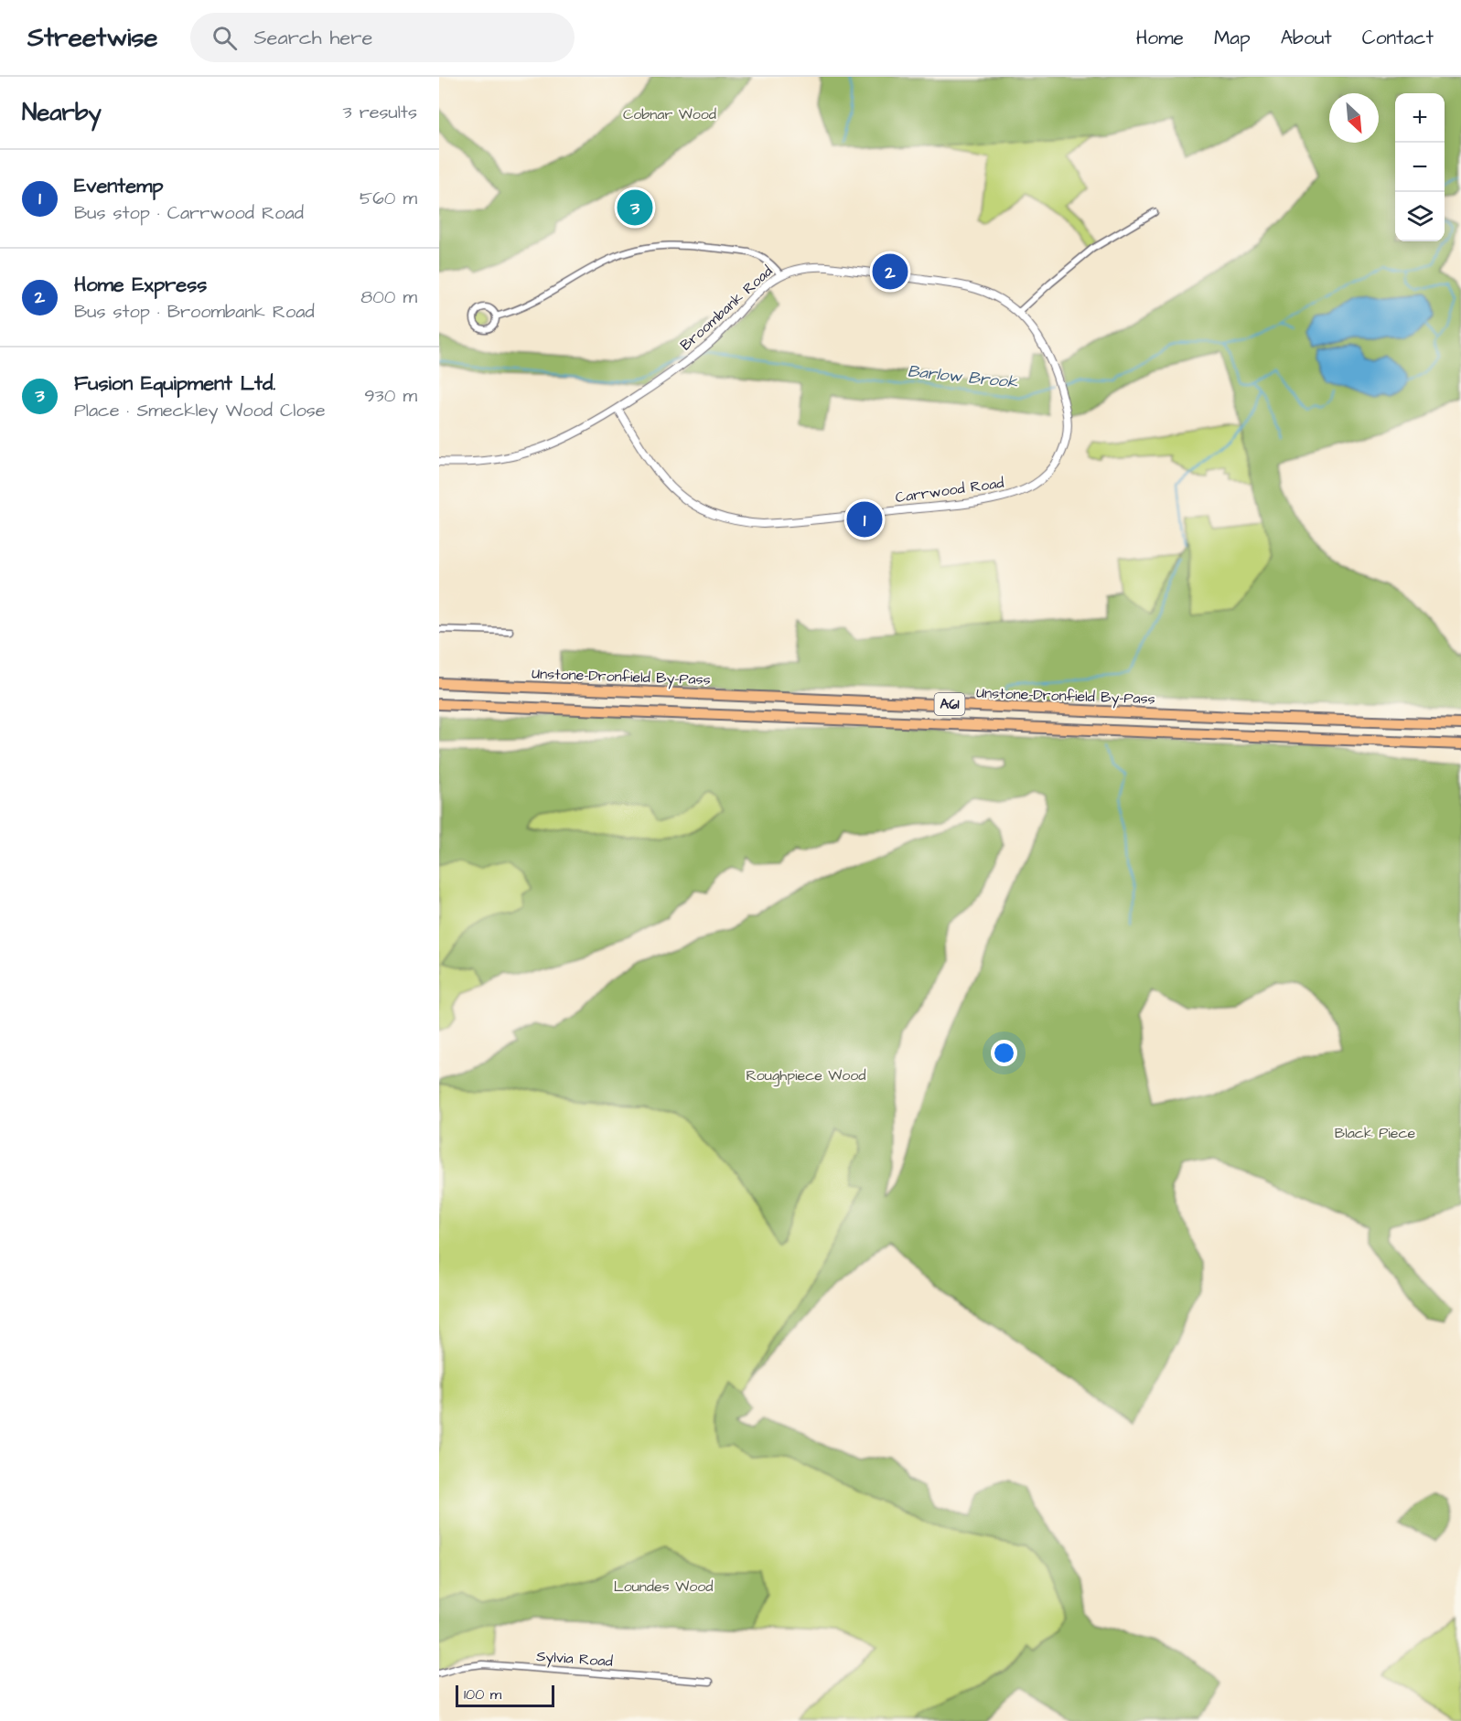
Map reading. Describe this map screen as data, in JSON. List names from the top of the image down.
{
  "streets": {
    "highway": ["Unstone-Dronfield By-Pass", "A61"],
    "street": ["Broombank Road", "Carrwood Road", "Sylvia Road"]
  },
  "crossings": [
    ["Broombank Road", "Carrwood Road"]
  ],
  "water": ["Barlow Brook"],
  "parks": [
    "Cobnar Wood",
    "Roughpiece Wood",
    "Black Piece",
    "Loundes Wood"
  ],
  "scale_bar": "100 m",
  "north": "bottom right",
  "page": {
    "header": "Streetwise",
    "search": "Search here",
    "nav": [
      "Home",
      "Map",
      "About",
      "Contact"
    ],
    "heading": ["Nearby", "3 results"],
    "map_buttons": ["+", "−"],
    "list": [
      {
        "mark": "1",
        "name": "Eventemp",
        "note": "Bus stop · Carrwood Road",
        "value": "560 m"
      },
      {
        "mark": "2",
        "name": "Home Express",
        "note": "Bus stop · Broombank Road",
        "value": "800 m"
      },
      {
        "mark": "3",
        "name": "Fusion Equipment Ltd.",
        "note": "Place · Smeckley Wood Close",
        "value": "930 m"
      }
    ],
    "pins": ["3", "2", "1"],
    "scale": "100 m"
  }
}
